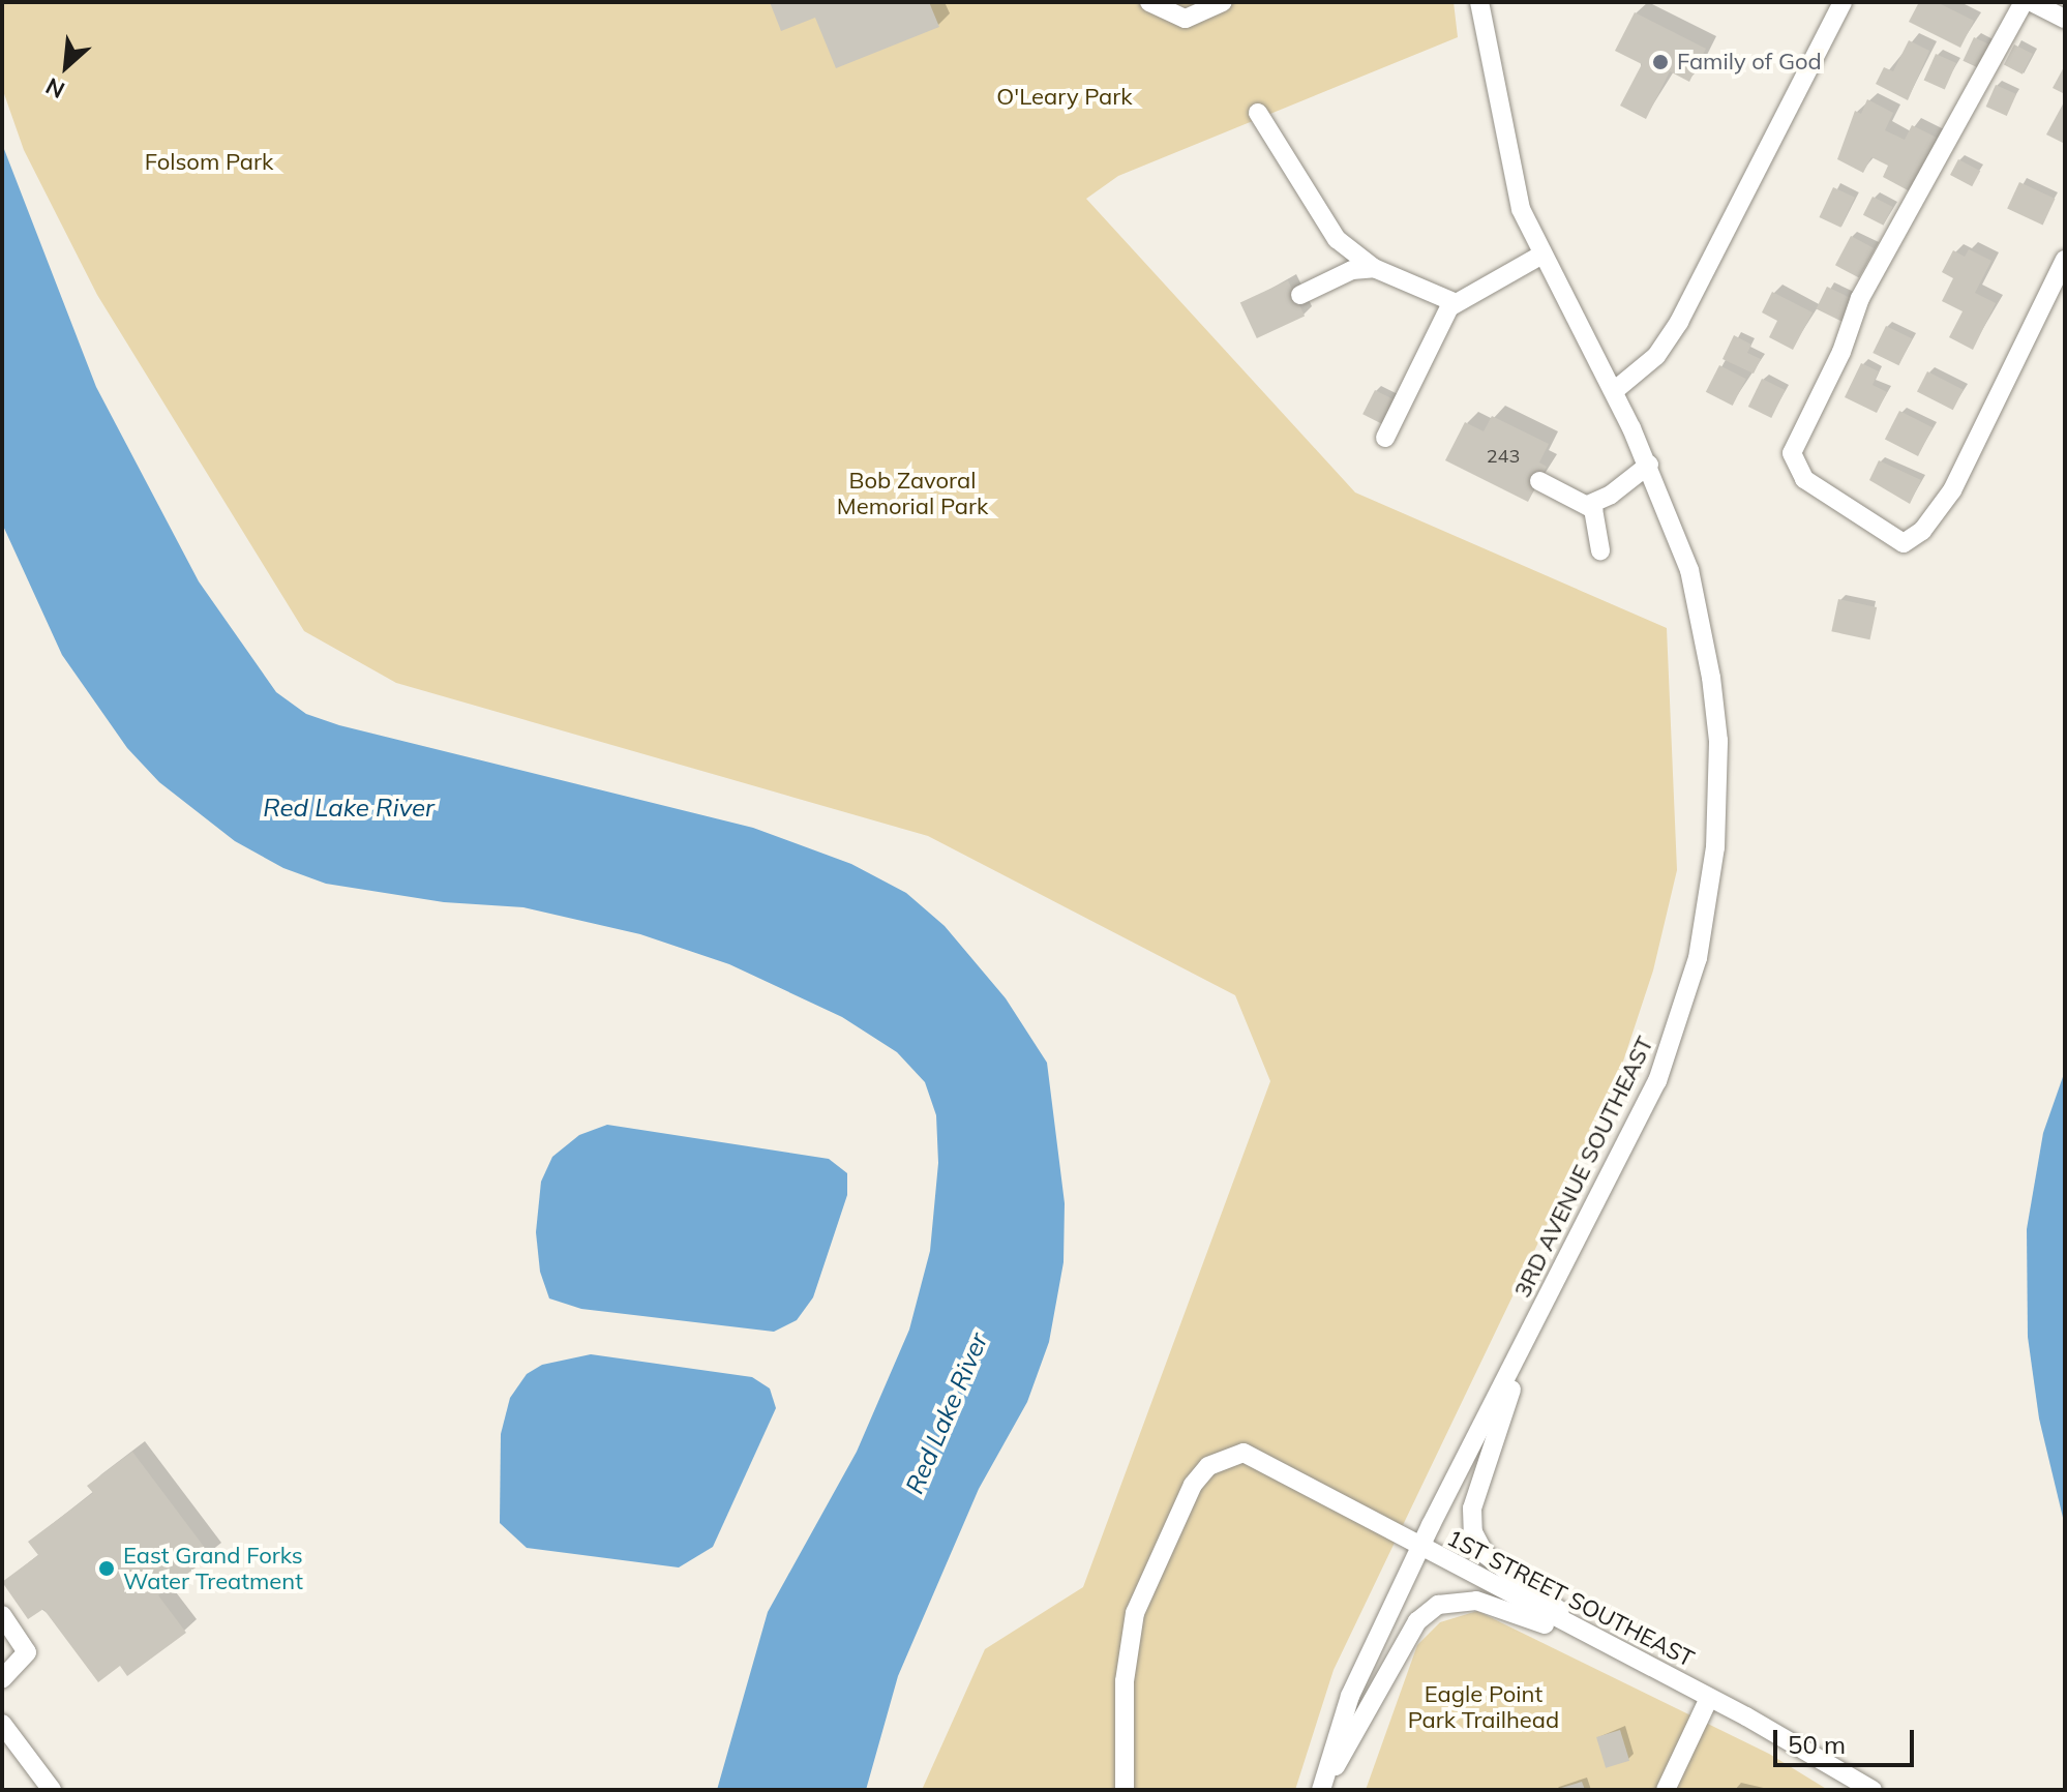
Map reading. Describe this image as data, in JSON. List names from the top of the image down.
{
  "streets": {
    "street": ["3RD AVENUE SOUTHEAST", "1ST STREET SOUTHEAST"]
  },
  "crossings": [
    ["3RD AVENUE SOUTHEAST", "1ST STREET SOUTHEAST"]
  ],
  "water": ["Red Lake River"],
  "parks": [
    "O'Leary Park",
    "Folsom Park",
    "Bob Zavoral Memorial Park",
    "Eagle Point Park Trailhead"
  ],
  "places": ["Family of God", "East Grand Forks Water Treatment"],
  "house_numbers": ["243"],
  "scale_bar": "50 m",
  "north": "bottom left"
}
